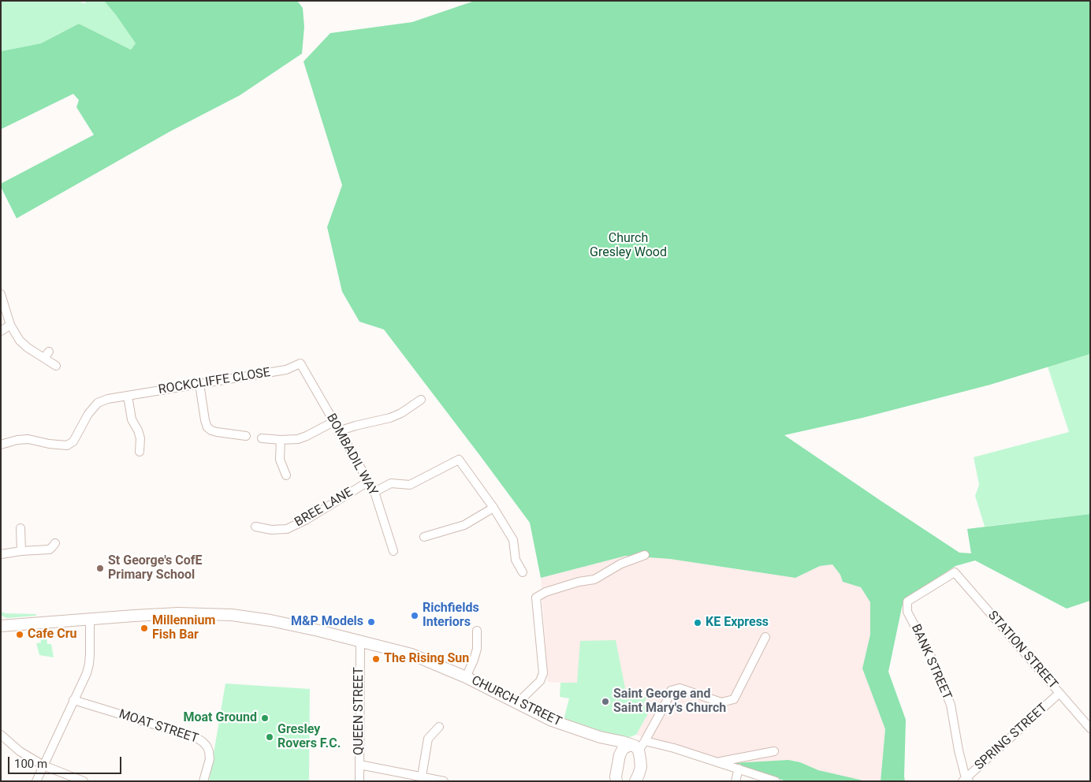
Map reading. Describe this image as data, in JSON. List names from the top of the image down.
{
  "streets": {
    "street": [
      "ROCKCLIFFE CLOSE",
      "BOMBADIL WAY",
      "BREE LANE",
      "STATION STREET",
      "BANK STREET",
      "CHURCH STREET",
      "QUEEN STREET",
      "MOAT STREET",
      "SPRING STREET"
    ]
  },
  "crossings": [
    ["ROCKCLIFFE CLOSE", "BOMBADIL WAY"],
    ["BOMBADIL WAY", "BREE LANE"],
    ["STATION STREET", "BANK STREET"],
    ["STATION STREET", "SPRING STREET"],
    ["BANK STREET", "SPRING STREET"],
    ["CHURCH STREET", "QUEEN STREET"]
  ],
  "parks": ["Church Gresley Wood"],
  "places": [
    "St George's CofE Primary School",
    "Richfields Interiors",
    "M&P Models",
    "KE Express",
    "Millennium Fish Bar",
    "Cafe Cru",
    "The Rising Sun",
    "Saint George and Saint Mary's Church",
    "Moat Ground",
    "Gresley Rovers F.C."
  ],
  "scale_bar": "100 m"
}
